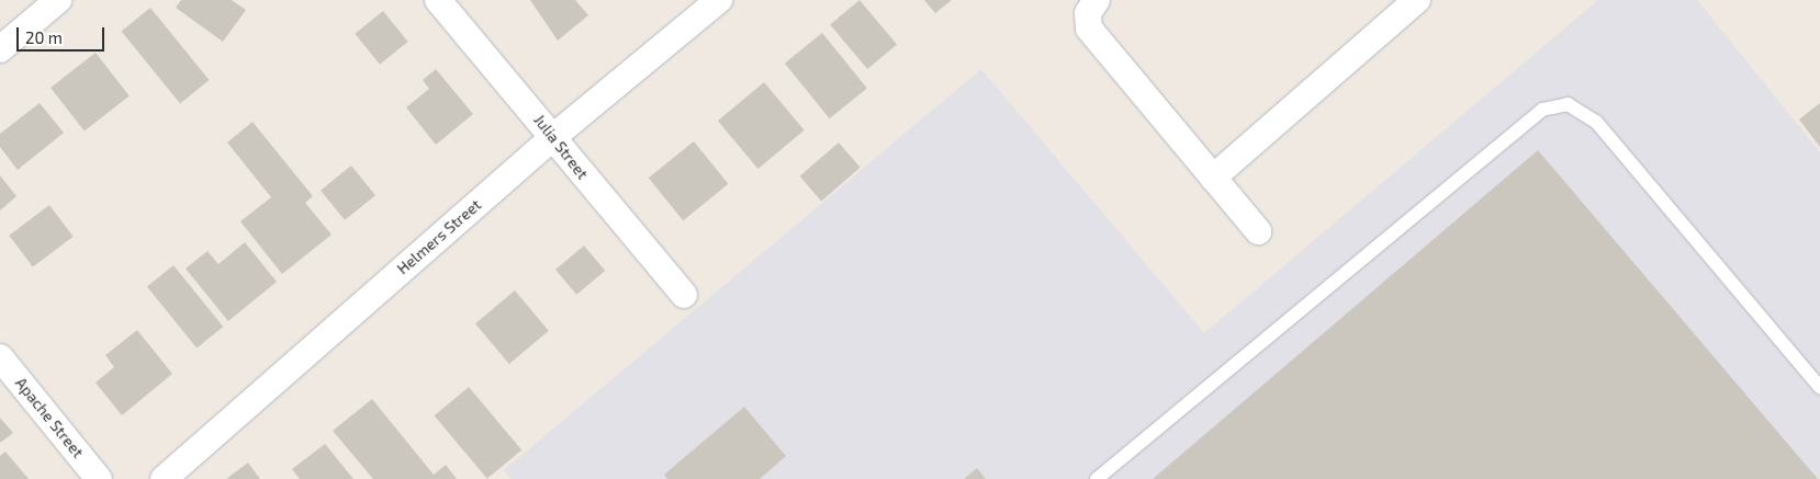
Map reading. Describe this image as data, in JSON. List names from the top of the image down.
{
  "streets": {
    "street": ["Julia Street", "Helmers Street", "Apache Street"]
  },
  "crossings": [
    ["Julia Street", "Helmers Street"]
  ],
  "scale_bar": "20 m"
}
